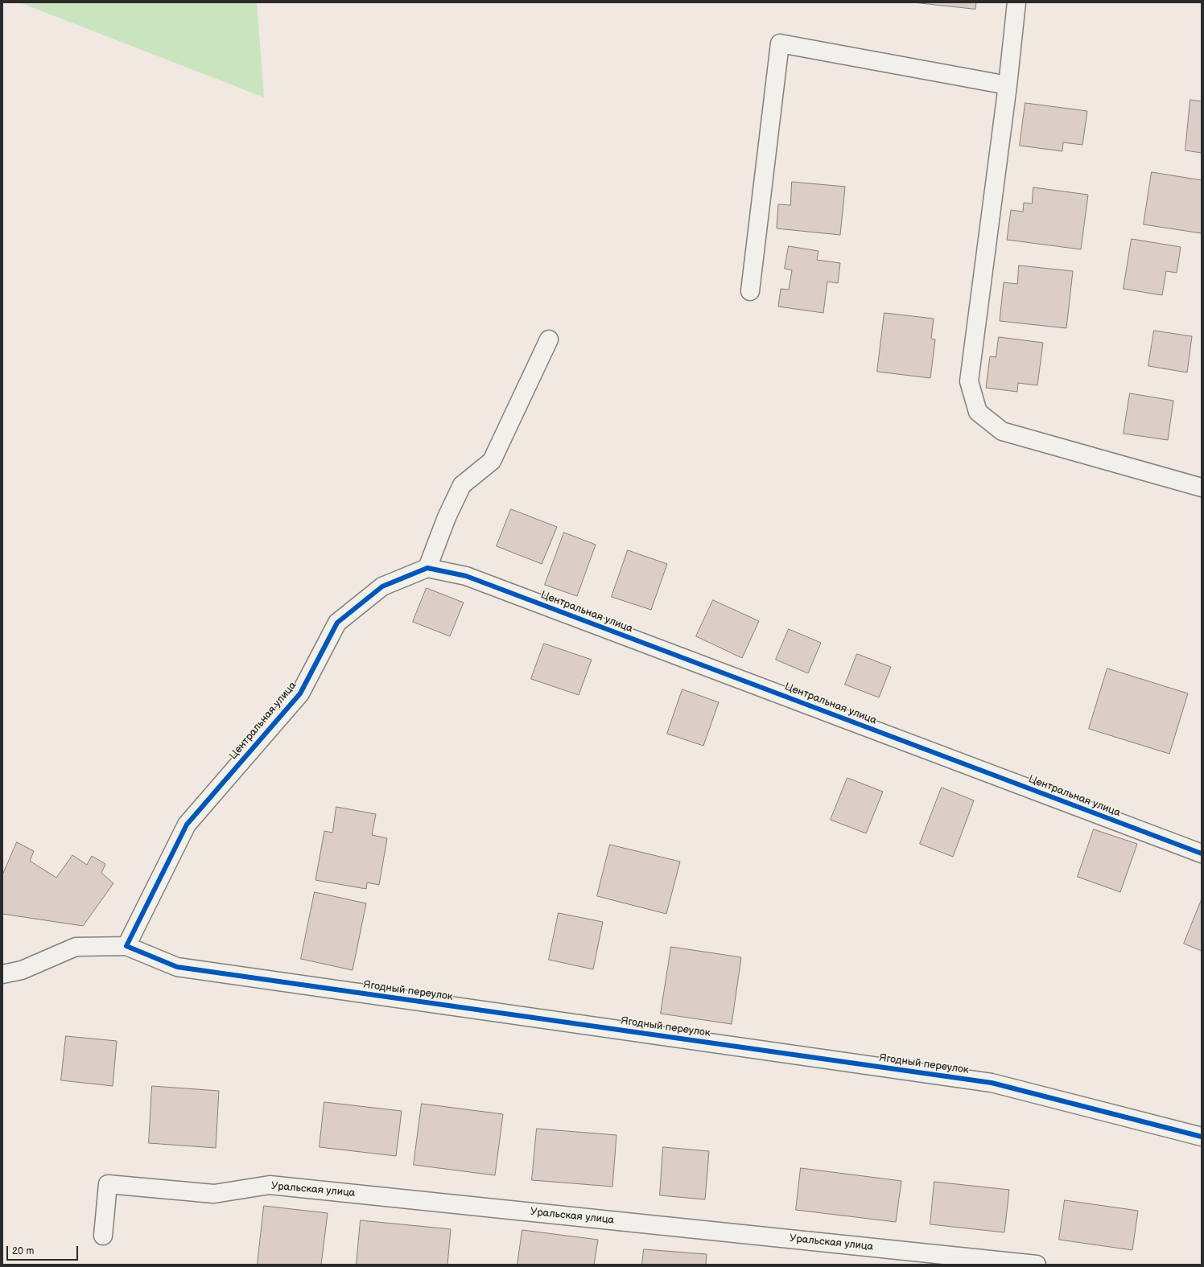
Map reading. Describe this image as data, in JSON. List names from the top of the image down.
{
  "streets": {
    "street": ["Центральная улица", "Ягодный переулок", "Уральская улица"]
  },
  "crossings": [
    ["Центральная улица", "Ягодный переулок"]
  ],
  "scale_bar": "20 m"
}
